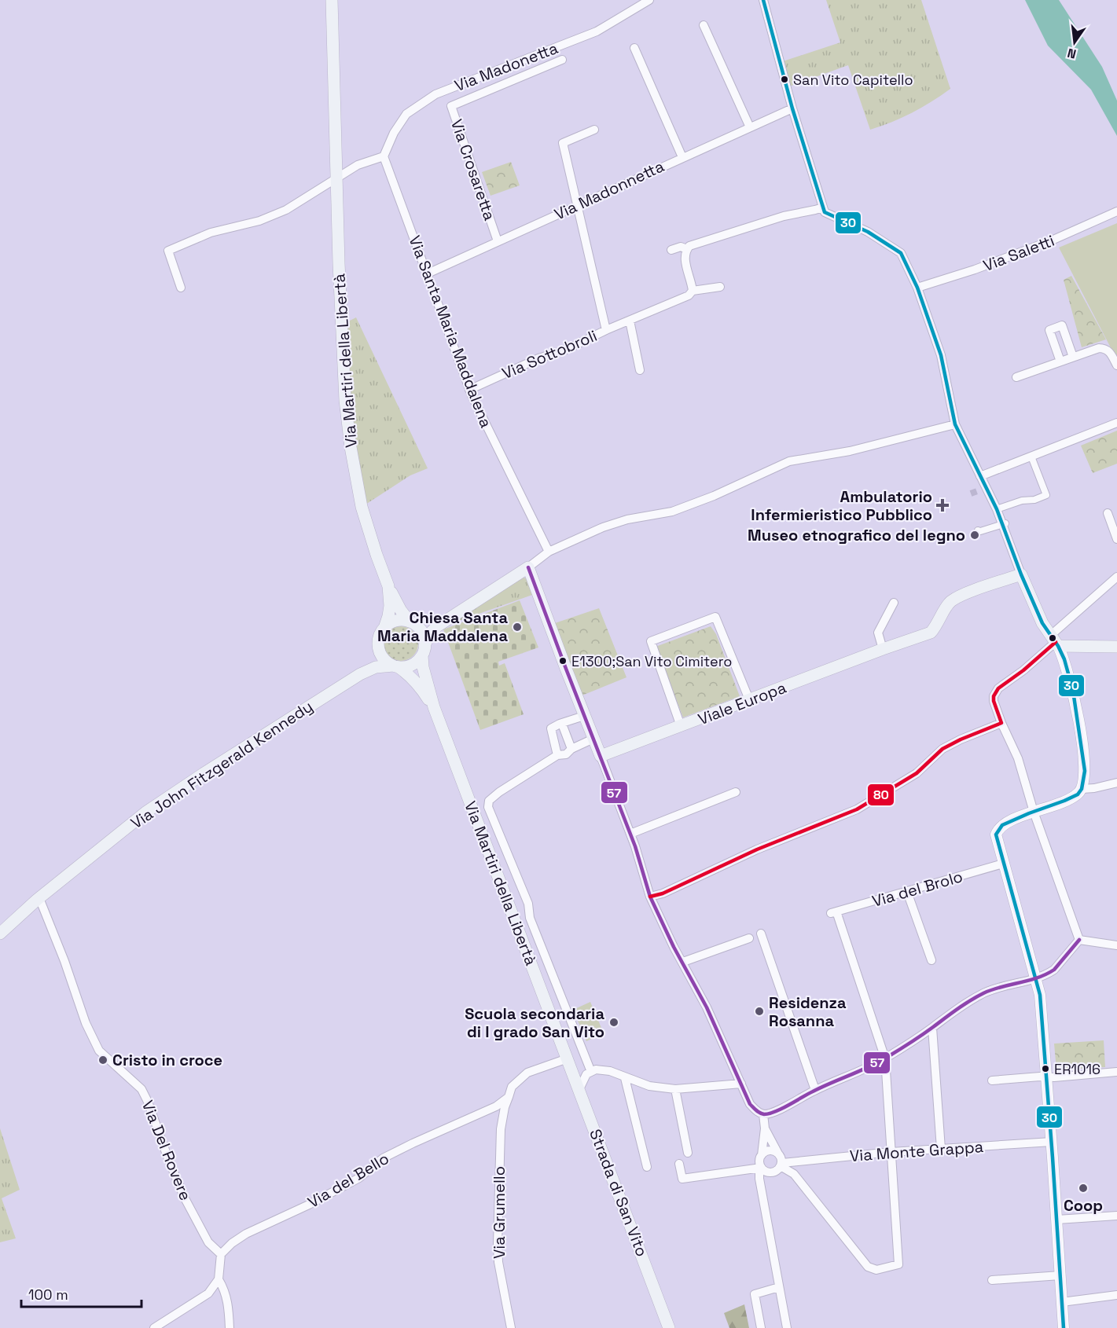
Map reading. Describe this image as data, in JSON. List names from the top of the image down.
{
  "streets": {
    "main road": [
      "Via Martiri della Libertà",
      "Viale Europa",
      "Via John Fitzgerald Kennedy",
      "Strada di San Vito"
    ],
    "street": [
      "Via Madonetta",
      "Via Crosaretta",
      "Via Madonnetta",
      "Via Saletti",
      "Via Santa Maria Maddalena",
      "Via Sottobroli",
      "Via del Brolo",
      "Via Del Rovere",
      "Via Monte Grappa",
      "Via del Bello",
      "Via Grumello"
    ]
  },
  "crossings": [
    ["Via Madonetta", "Via Santa Maria Maddalena"],
    ["Via Crosaretta", "Via Madonnetta"],
    ["Via Madonnetta", "Via Santa Maria Maddalena"],
    ["Via Santa Maria Maddalena", "Via Sottobroli"],
    ["Via Martiri della Libertà", "Via John Fitzgerald Kennedy"],
    ["Via Martiri della Libertà", "Via del Bello"],
    ["Via Martiri della Libertà", "Strada di San Vito"],
    ["Via John Fitzgerald Kennedy", "Via Del Rovere"],
    ["Via Del Rovere", "Via del Bello"],
    ["Via del Bello", "Strada di San Vito"],
    ["Via del Bello", "Via Grumello"]
  ],
  "places": {
    "other": [
      "San Vito Capitello",
      "Museo etnografico del legno",
      "Chiesa Santa Maria Maddalena",
      "E1300;San Vito Cimitero",
      "Residenza Rosanna",
      "Scuola secondaria di I grado San Vito",
      "Cristo in croce",
      "ER1016",
      "Coop"
    ],
    "health": ["Ambulatorio Infermieristico Pubblico"]
  },
  "lines": ["transit line 30", "transit line 57", "transit line 80"],
  "scale_bar": "100 m",
  "north": "bottom"
}
